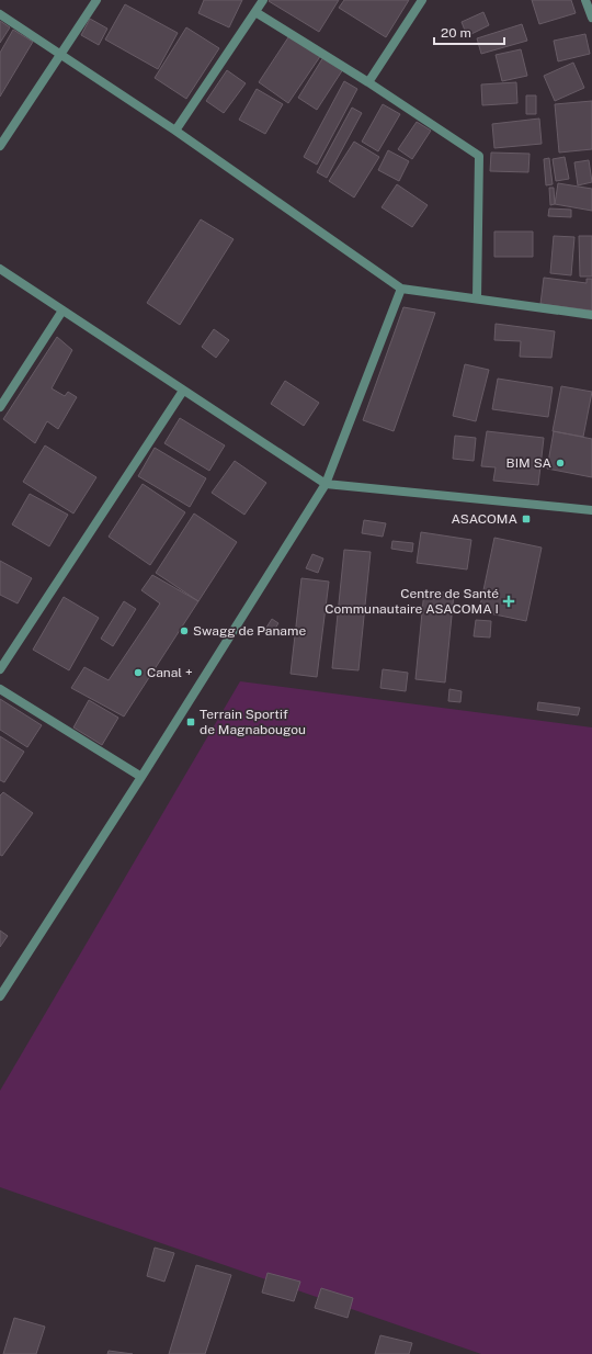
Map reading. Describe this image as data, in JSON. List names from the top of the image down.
{
  "places": {
    "other": ["BIM SA", "Swagg de Paname", "Canal +"],
    "transit": ["ASACOMA", "Terrain Sportif de Magnabougou"],
    "health": ["Centre de Santé Communautaire ASACOMA I"]
  },
  "scale_bar": "20 m"
}
